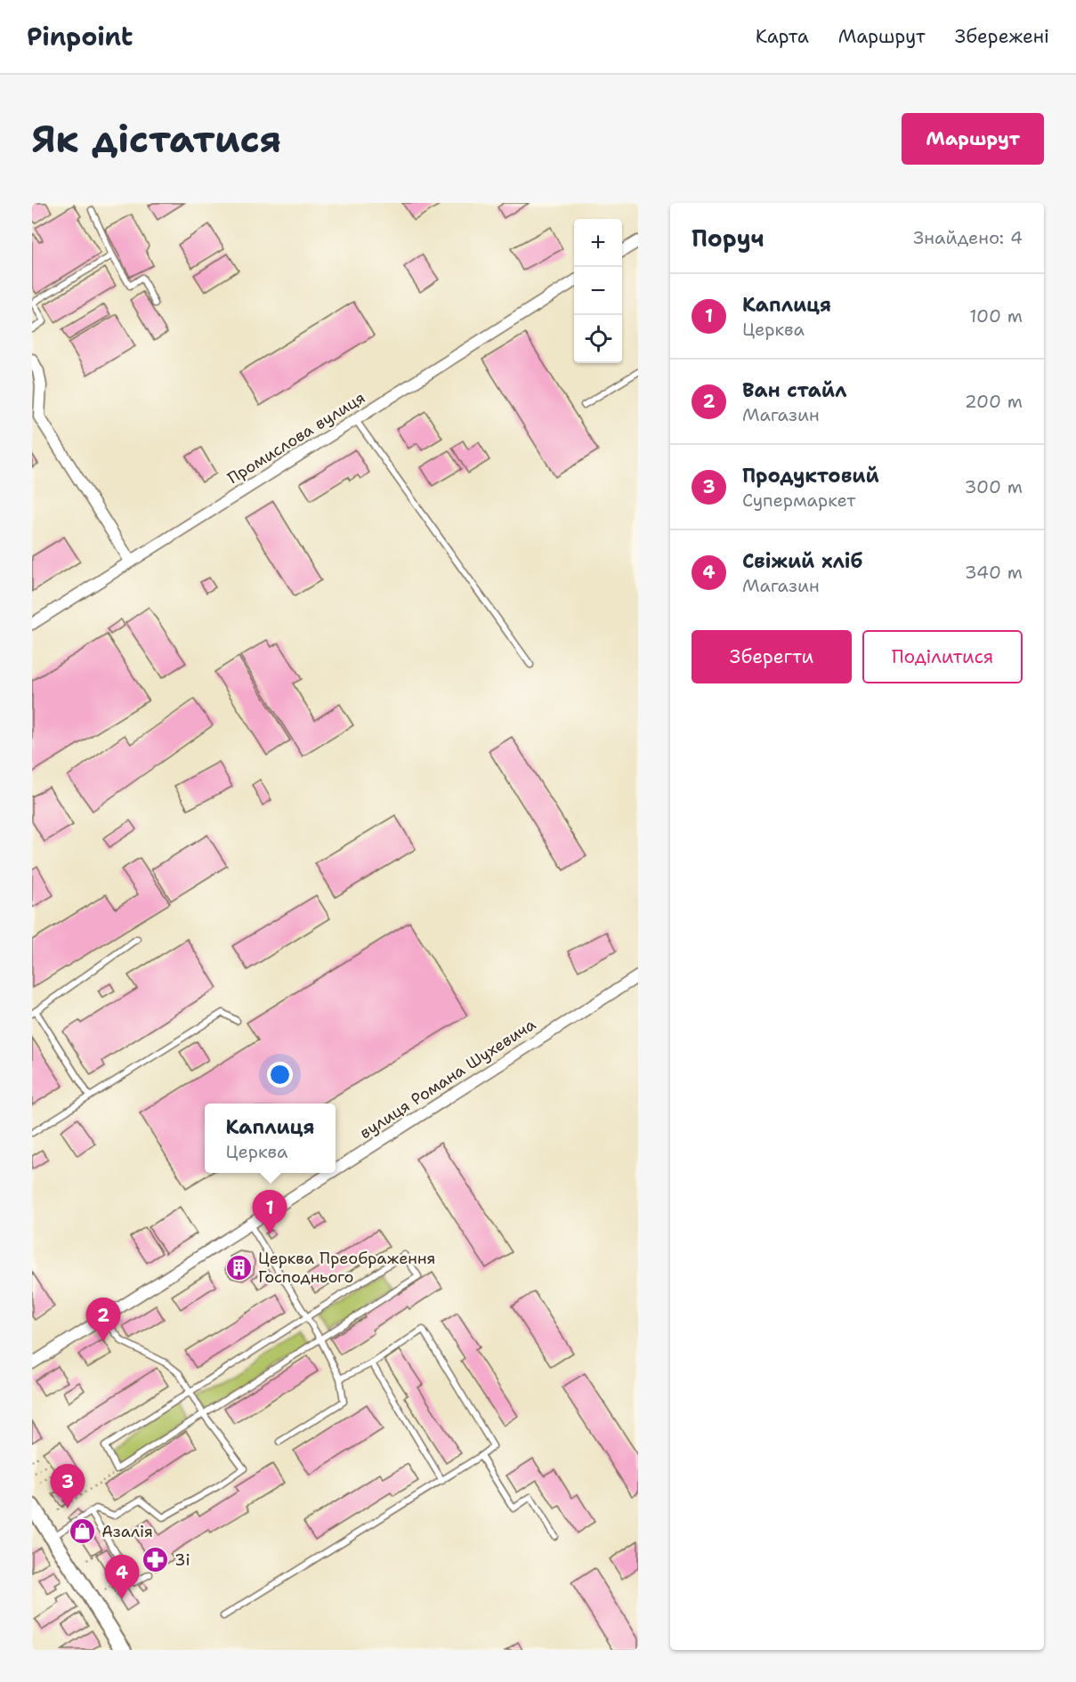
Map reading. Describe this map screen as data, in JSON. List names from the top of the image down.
{
  "streets": {
    "street": ["Промислова вулиця", "вулиця Романа Шухевича"]
  },
  "places": {
    "building": ["Церква Преображення Господнього"],
    "shop": ["Азалія"],
    "pharmacy": ["3і"]
  },
  "page": {
    "header": "Pinpoint",
    "nav": ["Карта", "Маршрут", "Збережені"],
    "buttons": [
      "Маршрут",
      ["Зберегти", "Поділитися"]
    ],
    "title": "Як дістатися",
    "heading": ["Поруч", "Знайдено: 4"],
    "map_buttons": ["+", "−"],
    "list": [
      {
        "mark": "1",
        "name": "Каплиця",
        "note": "Церква",
        "value": "100 m"
      },
      {
        "mark": "2",
        "name": "Ван стайл",
        "note": "Магазин",
        "value": "200 m"
      },
      {
        "mark": "3",
        "name": "Продуктовий",
        "note": "Супермаркет",
        "value": "300 m"
      },
      {
        "mark": "4",
        "name": "Свіжий хліб",
        "note": "Магазин",
        "value": "340 m"
      }
    ],
    "popup": ["Каплиця", "Церква"],
    "pins": [
      "1",
      "2",
      "3",
      "4"
    ]
  }
}
